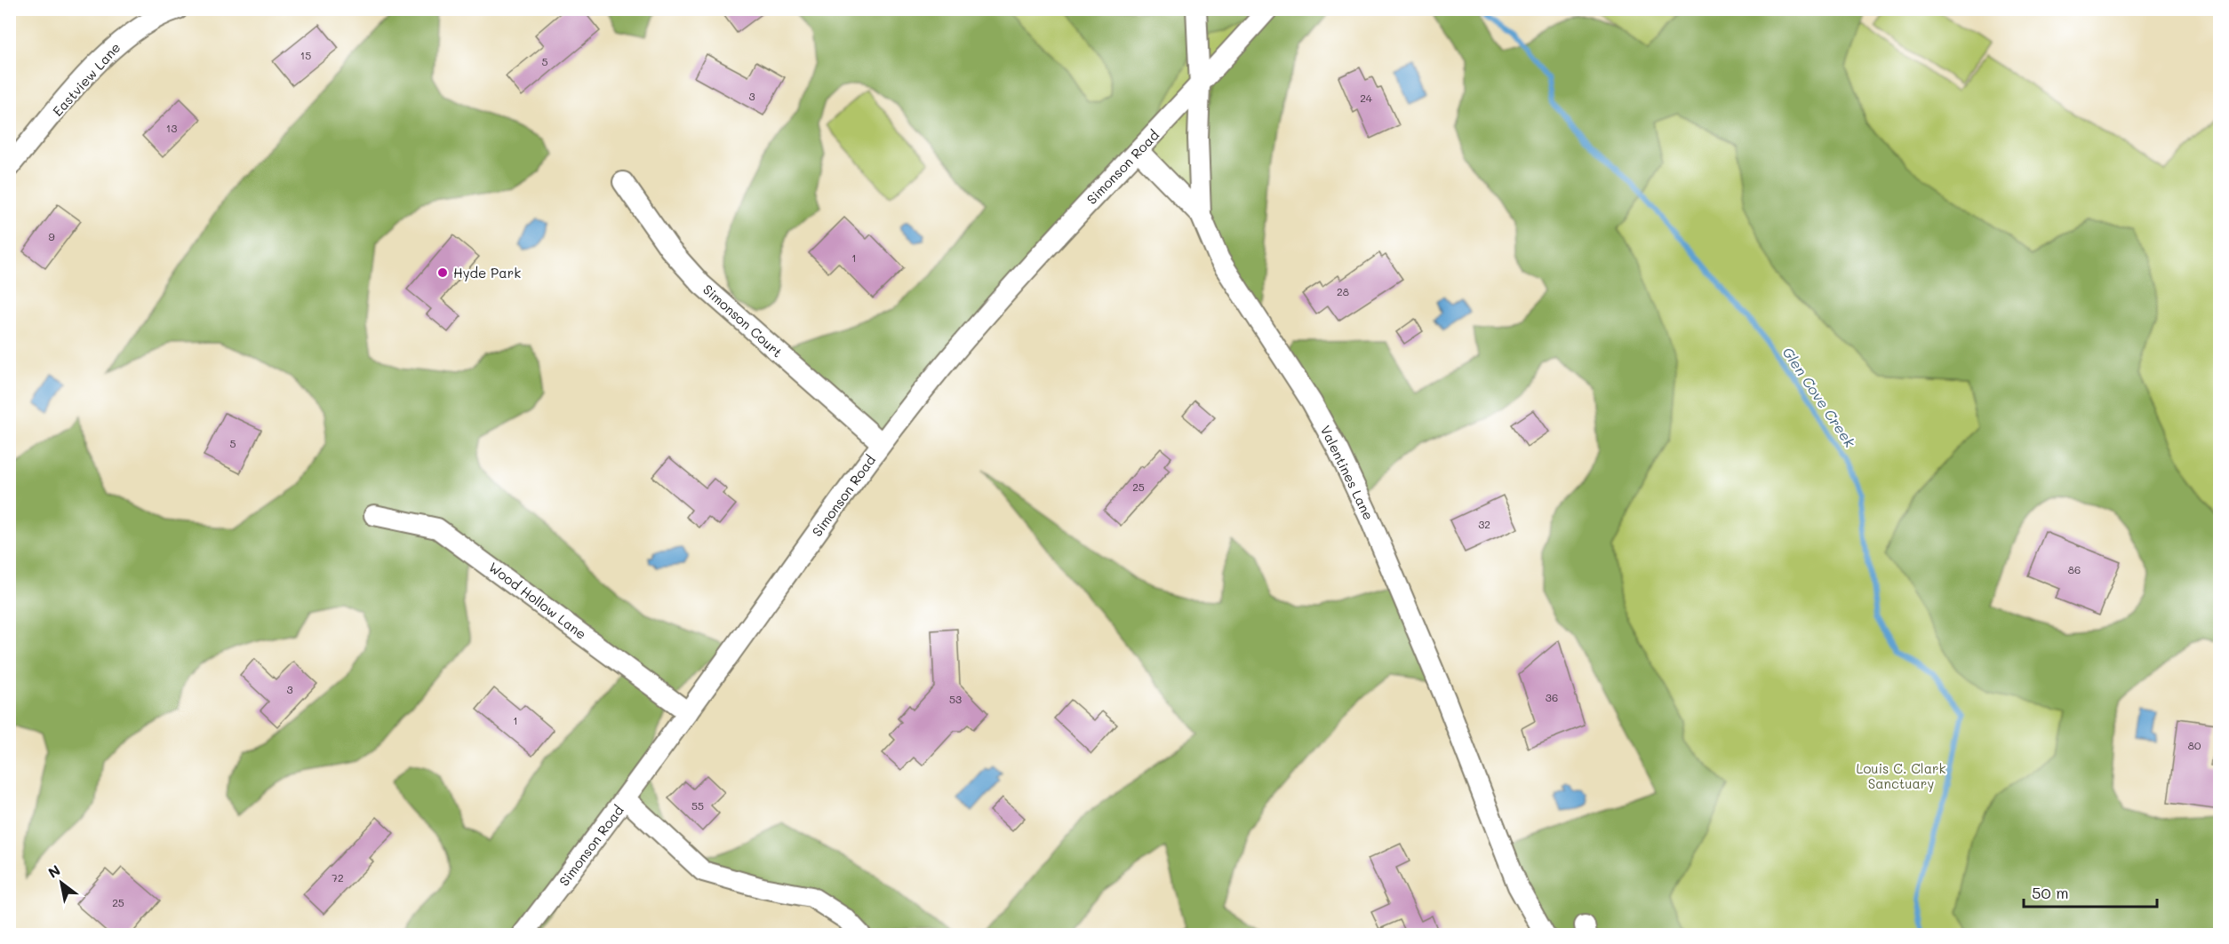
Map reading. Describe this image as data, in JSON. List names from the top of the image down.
{
  "streets": {
    "street": [
      "Eastview Lane",
      "Simonson Road",
      "Simonson Court",
      "Valentines Lane",
      "Wood Hollow Lane"
    ]
  },
  "crossings": [
    ["Simonson Road", "Simonson Court"],
    ["Simonson Road", "Valentines Lane"],
    ["Simonson Road", "Wood Hollow Lane"]
  ],
  "water": ["Glen Cove Creek"],
  "parks": ["Louis C. Clark Sanctuary"],
  "places": ["Hyde Park"],
  "house_numbers": [
    "15",
    "5",
    "3",
    "24",
    "13",
    "9",
    "1",
    "28",
    "5",
    "25",
    "32",
    "86",
    "3",
    "36",
    "53",
    "1",
    "80",
    "55",
    "72",
    "25"
  ],
  "scale_bar": "50 m",
  "north": "top left"
}
